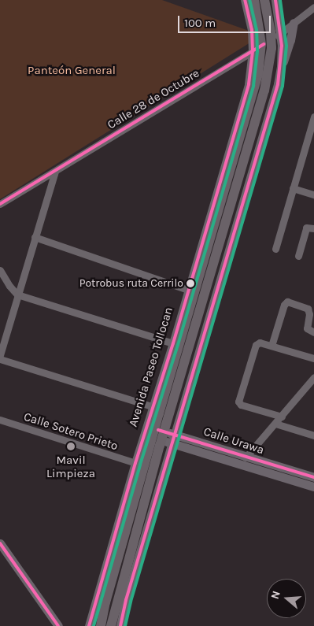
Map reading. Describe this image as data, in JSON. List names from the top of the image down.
{
  "streets": {
    "highway": ["Avenida Paseo Tollocan"],
    "main road": ["Calle Urawa"],
    "street": ["Calle 28 de Octubre", "Calle Sotero Prieto"]
  },
  "crossings": [
    ["Calle 28 de Octubre", "Avenida Paseo Tollocan"],
    ["Avenida Paseo Tollocan", "Calle Sotero Prieto"],
    ["Avenida Paseo Tollocan", "Calle Urawa"]
  ],
  "parks": ["Panteón General"],
  "places": ["Potrobus ruta Cerrilo", "Mavil Limpieza"],
  "scale_bar": "100 m",
  "north": "left"
}
